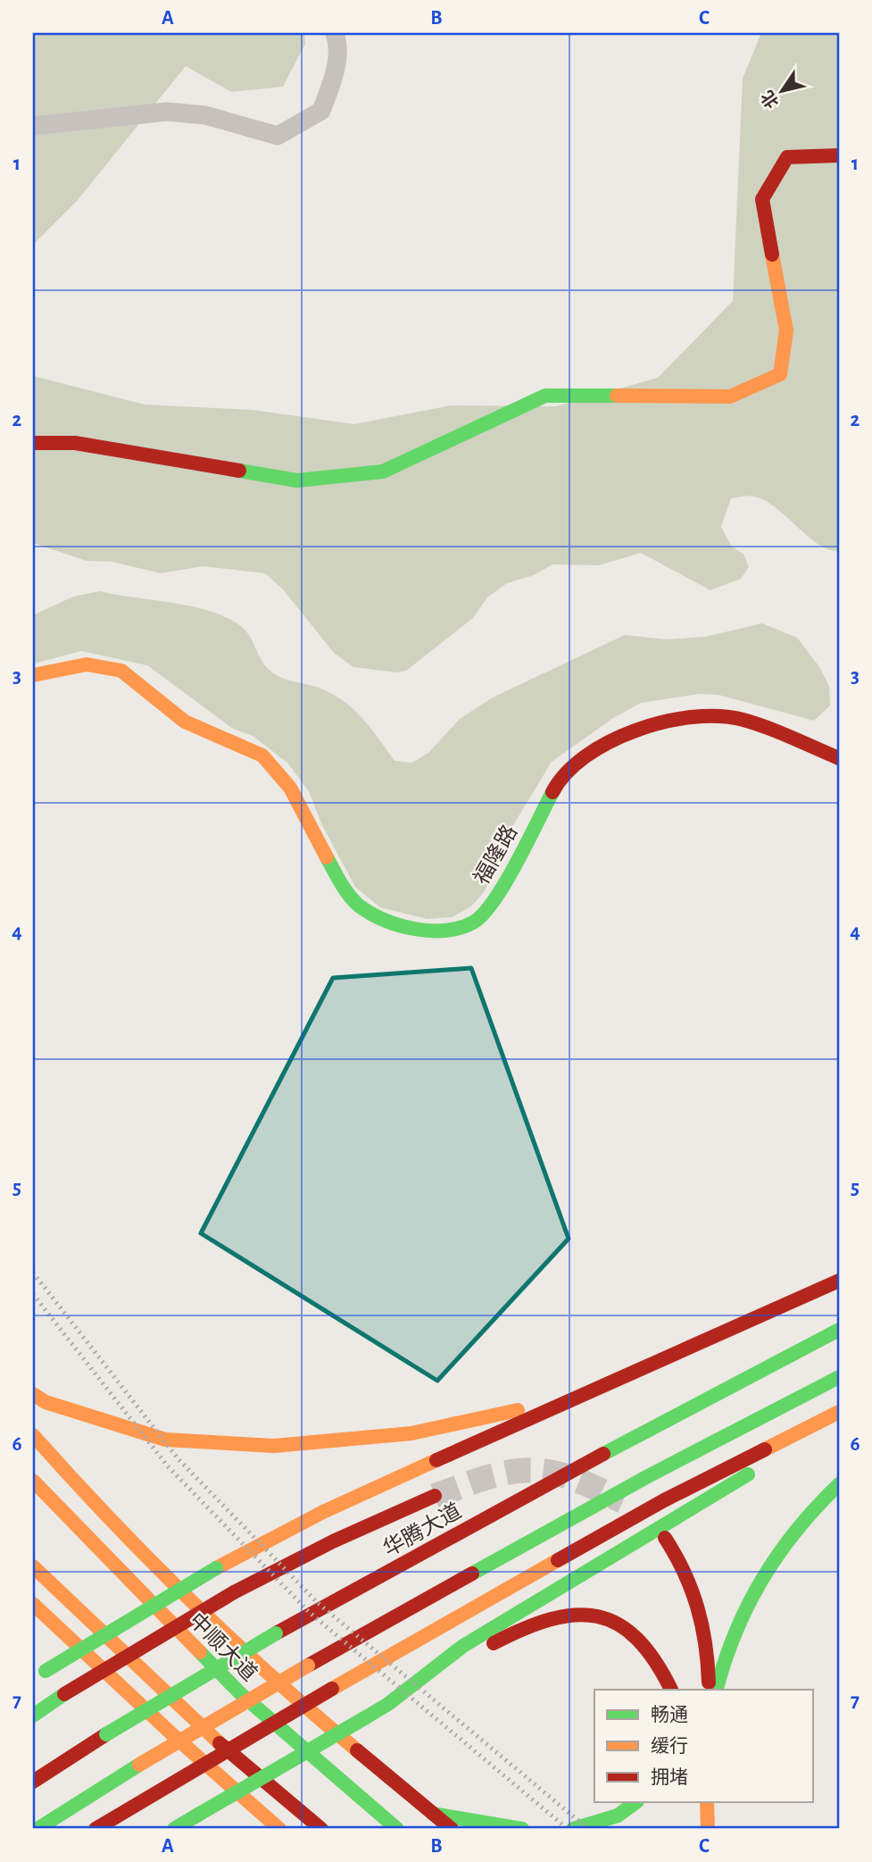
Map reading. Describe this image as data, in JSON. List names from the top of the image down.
{
  "streets": {
    "main road": ["福隆路", "华腾大道", "中顺大道"]
  },
  "legend": ["畅通", "缓行", "拥堵"],
  "north": "bottom left",
  "grid": {
    "columns": ["A", "B", "C"],
    "rows": [
      "1",
      "2",
      "3",
      "4",
      "5",
      "6",
      "7"
    ]
  }
}
